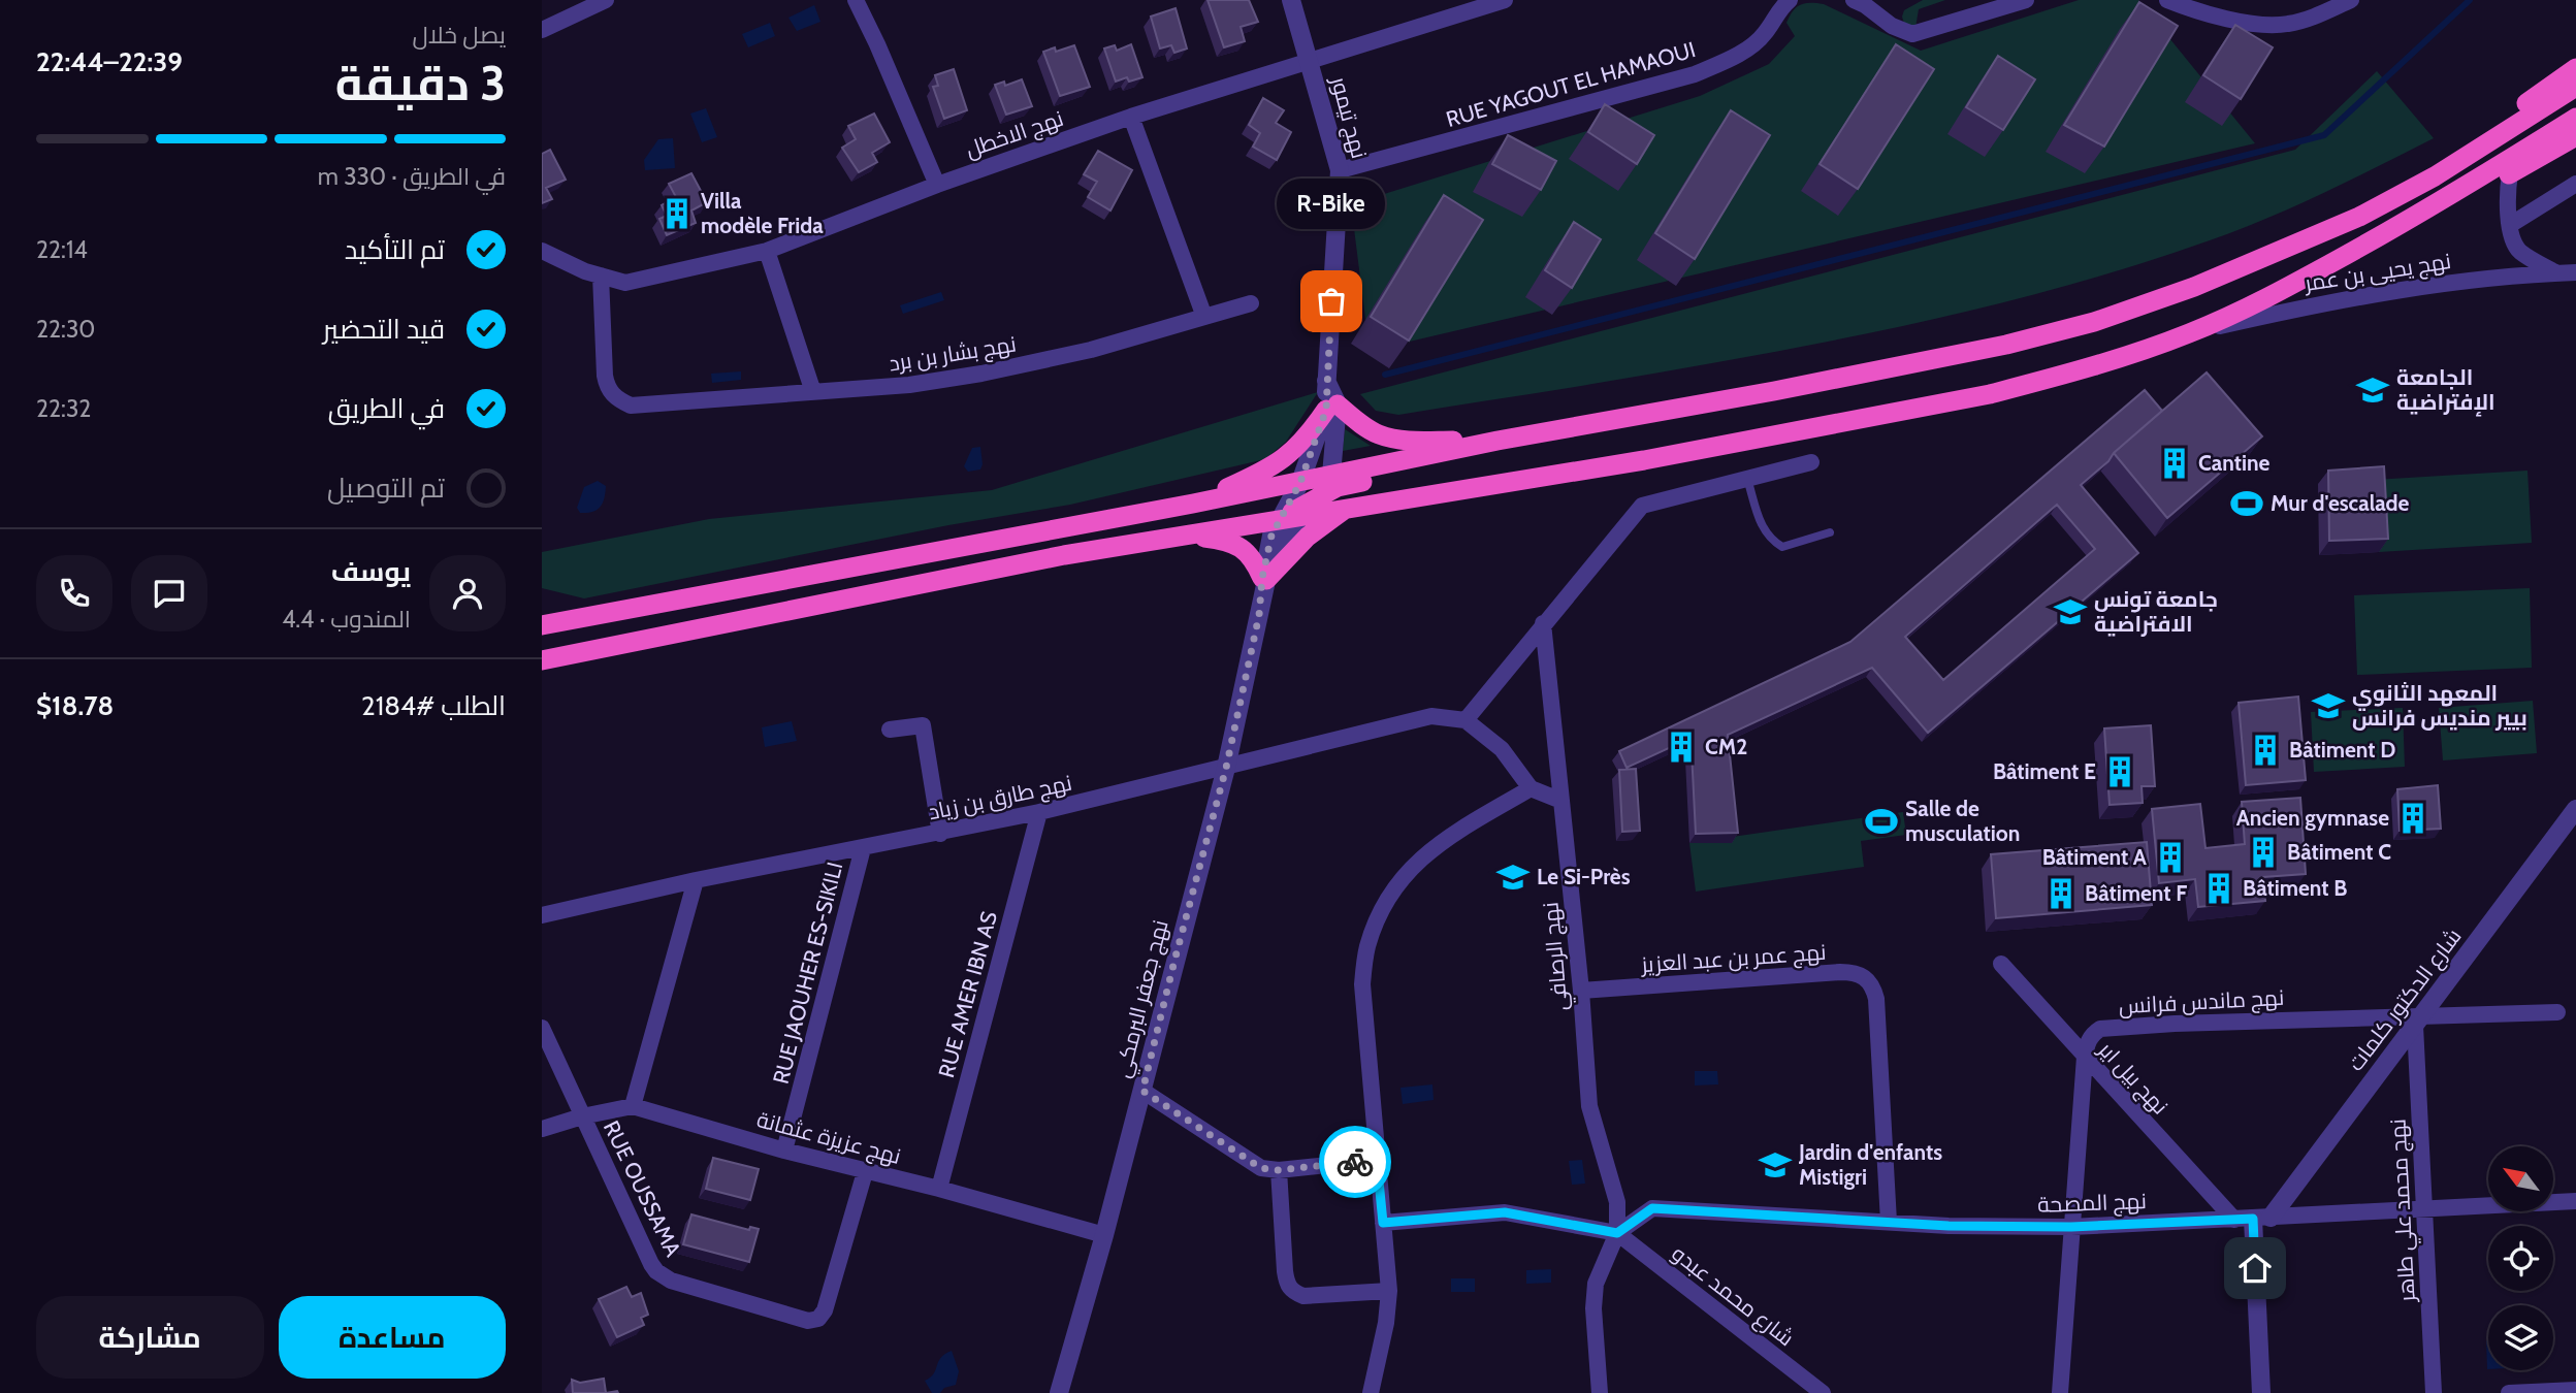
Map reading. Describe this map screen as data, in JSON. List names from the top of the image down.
{
  "streets": {
    "street": [
      "RUE YAGOUT EL HAMAOUI",
      "نهج تيمور",
      "نهج الاخطل",
      "نهج يحيى بن عمر",
      "نهج بشار بن برد",
      "نهج طارق بن زياد",
      "نهج الرصافي",
      "نهج عمر بن عبد العزيز",
      "RUE JAOUHER ES-SIKILI",
      "RUE AMER IBN AS",
      "نهج جعفر البرمكي",
      "شارع الدكتور كلمات",
      "نهج ماندس فرانس",
      "نهج بيل اير",
      "نهج عزيزة عثمانة",
      "RUE OUSSAMA",
      "نهج المصحة",
      "نهج محمد علي طاهر",
      "شارع محمد عبدو"
    ]
  },
  "crossings": [
    ["RUE YAGOUT EL HAMAOUI", "نهج تيمور"],
    ["نهج تيمور", "نهج الاخطل"],
    ["نهج تيمور", "نهج جعفر البرمكي"],
    ["نهج الاخطل", "نهج بشار بن برد"],
    ["نهج طارق بن زياد", "RUE JAOUHER ES-SIKILI"],
    ["نهج طارق بن زياد", "RUE AMER IBN AS"],
    ["نهج طارق بن زياد", "نهج جعفر البرمكي"],
    ["نهج الرصافي", "نهج عمر بن عبد العزيز"],
    ["نهج الرصافي", "نهج المصحة"],
    ["نهج الرصافي", "شارع محمد عبدو"],
    ["نهج عمر بن عبد العزيز", "نهج المصحة"],
    ["RUE JAOUHER ES-SIKILI", "نهج عزيزة عثمانة"],
    ["RUE AMER IBN AS", "نهج عزيزة عثمانة"],
    ["نهج جعفر البرمكي", "نهج عزيزة عثمانة"],
    ["شارع الدكتور كلمات", "نهج ماندس فرانس"],
    ["شارع الدكتور كلمات", "نهج بيل اير"],
    ["شارع الدكتور كلمات", "نهج المصحة"],
    ["شارع الدكتور كلمات", "نهج محمد علي طاهر"],
    ["نهج ماندس فرانس", "نهج بيل اير"],
    ["نهج ماندس فرانس", "نهج المصحة"],
    ["نهج ماندس فرانس", "نهج محمد علي طاهر"],
    ["نهج بيل اير", "نهج المصحة"],
    ["نهج عزيزة عثمانة", "RUE OUSSAMA"],
    ["نهج المصحة", "نهج محمد علي طاهر"],
    ["نهج المصحة", "شارع محمد عبدو"]
  ],
  "places": {
    "building": [
      "Villa modèle Frida",
      "Cantine",
      "CM2",
      "Bâtiment D",
      "Bâtiment E",
      "Ancien gymnase",
      "Bâtiment C",
      "Bâtiment A",
      "Bâtiment B",
      "Bâtiment F"
    ],
    "other": ["R-Bike"],
    "school or university": [
      "الجامعة الإفتراضية",
      "جامعة تونس الافتراضية",
      "المعهد الثانوي بيير منديس فرانس",
      "Le Si-Près",
      "Jardin d'enfants Mistigri"
    ],
    "sports": ["Mur d'escalade", "Salle de musculation"]
  },
  "north": "top left",
  "page": {
    "heading": ["3 دقيقة", "يصل خلال", "22:39–22:44"],
    "panel": [
      "يوسف",
      "المندوب · 4.4",
      "الطلب #2184",
      "$18.78"
    ],
    "bar": "في الطريق · 330 m",
    "bubble": "R-Bike",
    "list": [
      ["تم التأكيد", "22:14"],
      ["قيد التحضير", "22:30"],
      ["في الطريق", "22:32"],
      "تم التوصيل"
    ],
    "buttons": ["مساعدة", "مشاركة"]
  }
}
